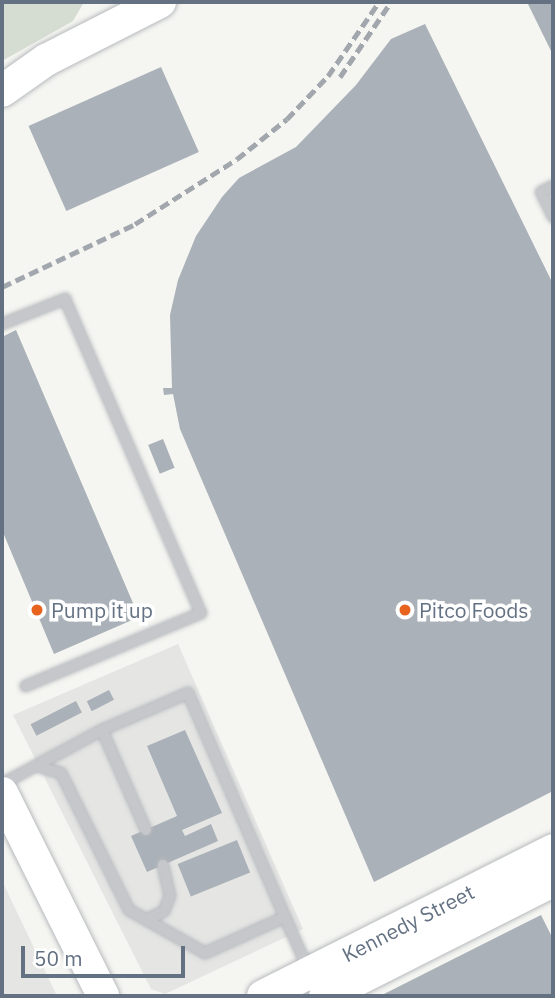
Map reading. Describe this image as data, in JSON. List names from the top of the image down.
{
  "streets": {
    "main road": ["Kennedy Street"]
  },
  "places": ["Pump it up", "Pitco Foods"],
  "scale_bar": "50 m"
}
